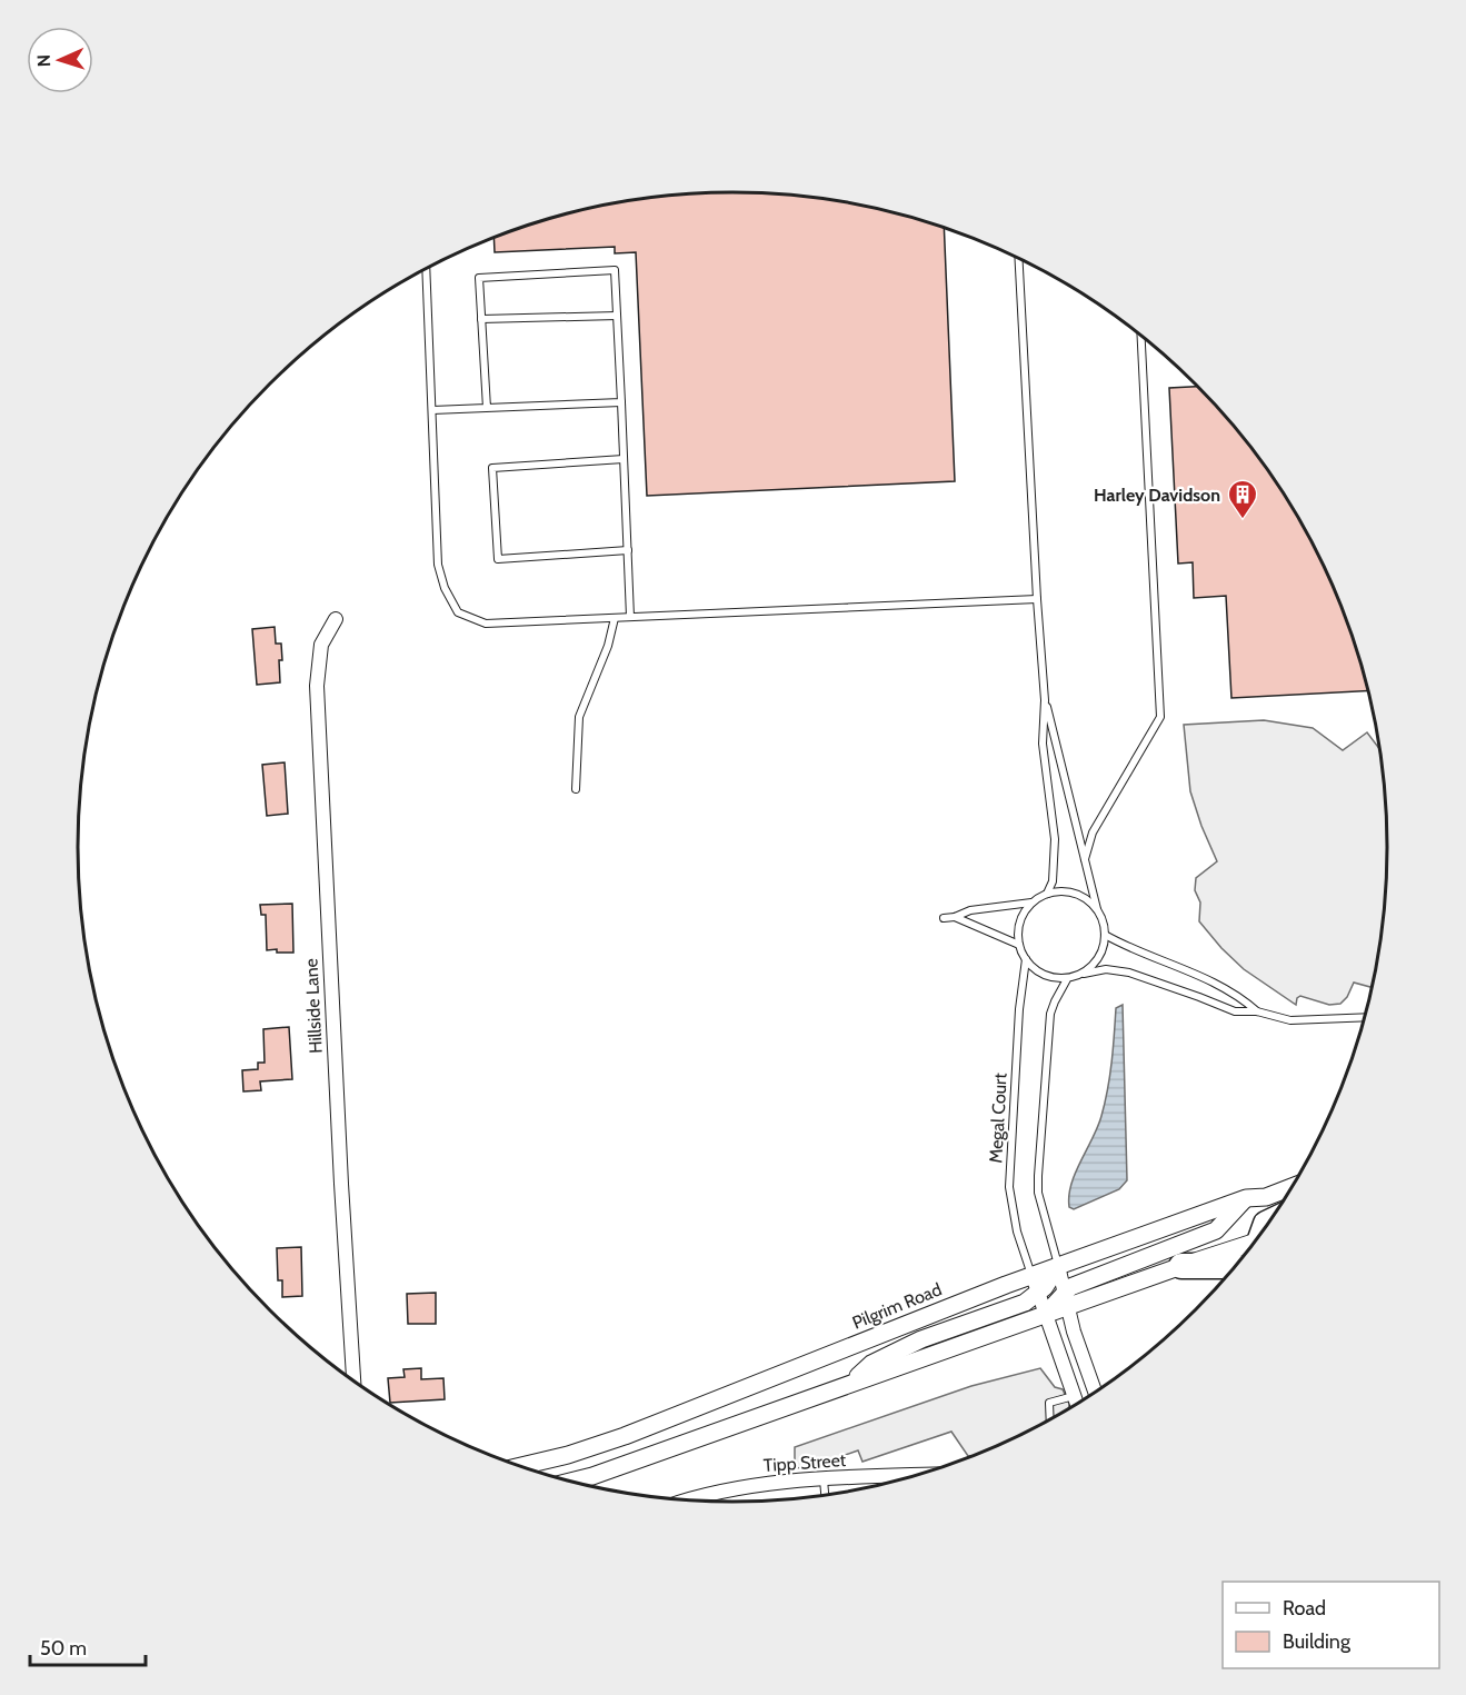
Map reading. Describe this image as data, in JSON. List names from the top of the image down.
{
  "streets": {
    "street": ["Hillside Lane", "Pilgrim Road", "Tipp Street"],
    "lane": ["Megal Court"]
  },
  "crossings": [
    ["Megal Court", "Pilgrim Road"]
  ],
  "places": {
    "building": ["Harley Davidson"]
  },
  "legend": ["Road", "Building"],
  "scale_bar": "50 m",
  "north": "left"
}
